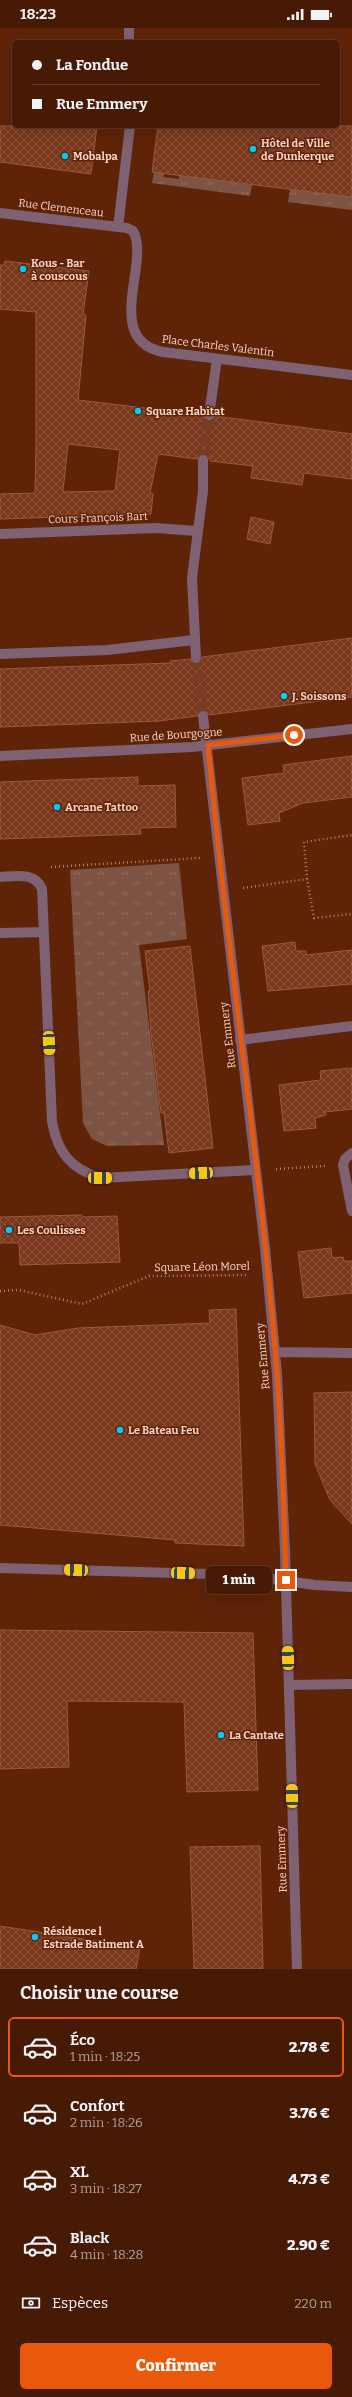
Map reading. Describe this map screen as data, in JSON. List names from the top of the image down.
{
  "streets": {
    "street": [
      "Rue Clemenceau",
      "Place Charles Valentin",
      "Cours François Bart",
      "Rue de Bourgogne",
      "Rue Emmery"
    ],
    "path": ["Square Léon Morel"]
  },
  "crossings": [
    ["Rue Clemenceau", "Place Charles Valentin"],
    ["Rue de Bourgogne", "Rue Emmery"],
    ["Rue Emmery", "Square Léon Morel"]
  ],
  "places": [
    "Hôtel de Ville de Dunkerque",
    "Mobalpa",
    "Kous - Bar à couscous",
    "Square Habitat",
    "J. Soissons",
    "Arcane Tattoo",
    "Les Coulisses",
    "Le Bateau Feu",
    "La Cantate",
    "Résidence l Estrade Batiment A"
  ],
  "page": {
    "status": "18:23",
    "banner": ["La Fondue", "Rue Emmery"],
    "bubble": "1 min",
    "heading": "Choisir une course",
    "list": [
      {
        "name": "Éco",
        "note": "1 min · 18:25",
        "value": "2.78 €"
      },
      {
        "name": "Confort",
        "note": "2 min · 18:26",
        "value": "3.76 €"
      },
      {
        "name": "XL",
        "note": "3 min · 18:27",
        "value": "4.73 €"
      },
      {
        "name": "Black",
        "note": "4 min · 18:28",
        "value": "2.90 €"
      }
    ],
    "pay": ["Espèces", "220 m"],
    "buttons": "Confirmer"
  }
}
